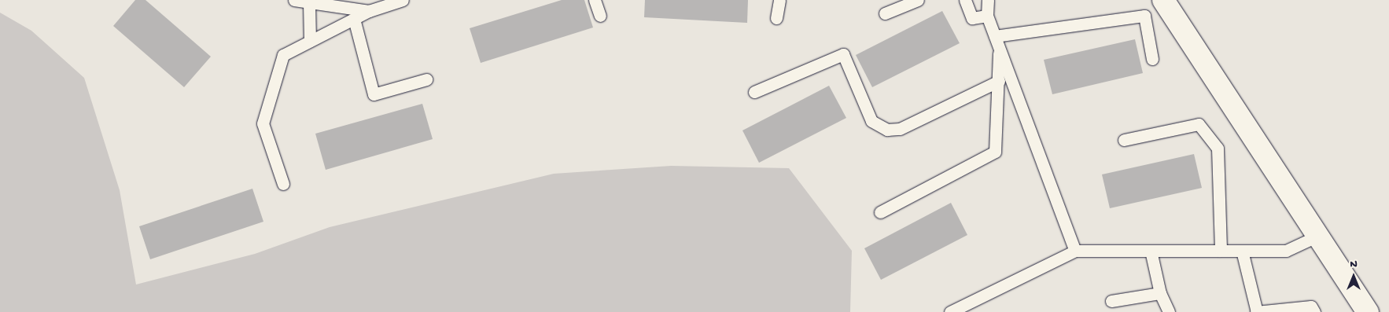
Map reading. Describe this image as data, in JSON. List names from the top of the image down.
{
  "north": "top"
}
